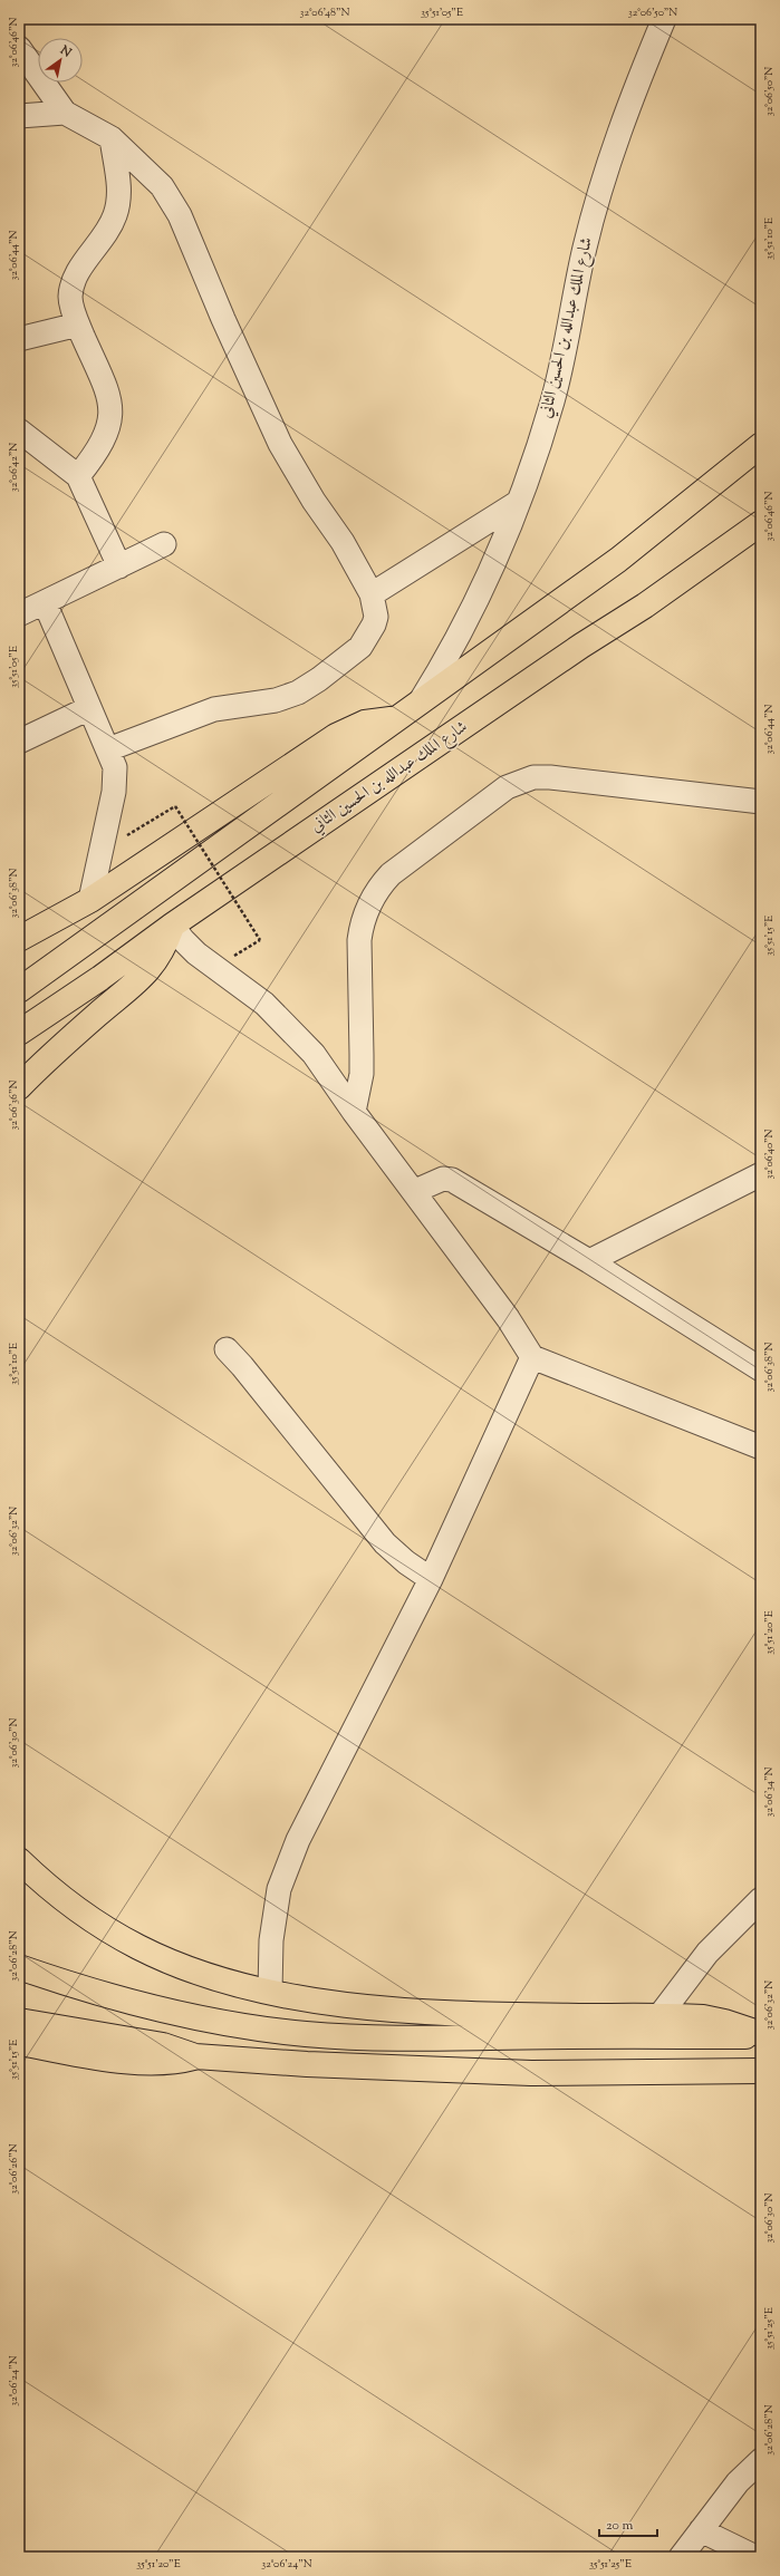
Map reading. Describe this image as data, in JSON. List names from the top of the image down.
{
  "streets": {
    "highway": ["شارع الملك عبدالله بن الحسين الثاني"]
  },
  "scale_bar": "20 m",
  "north": "top right",
  "coordinates": [
    "32°06'48\"N",
    "35°51'05\"E",
    "32°06'50\"N",
    "32°06'46\"N",
    "35°51'10\"E",
    "32°06'44\"N",
    "32°06'42\"N",
    "32°06'38\"N",
    "35°51'15\"E",
    "32°06'36\"N",
    "32°06'40\"N",
    "32°06'32\"N",
    "35°51'20\"E",
    "32°06'30\"N",
    "32°06'34\"N",
    "32°06'28\"N",
    "32°06'26\"N",
    "35°51'25\"E",
    "32°06'24\"N"
  ]
}
